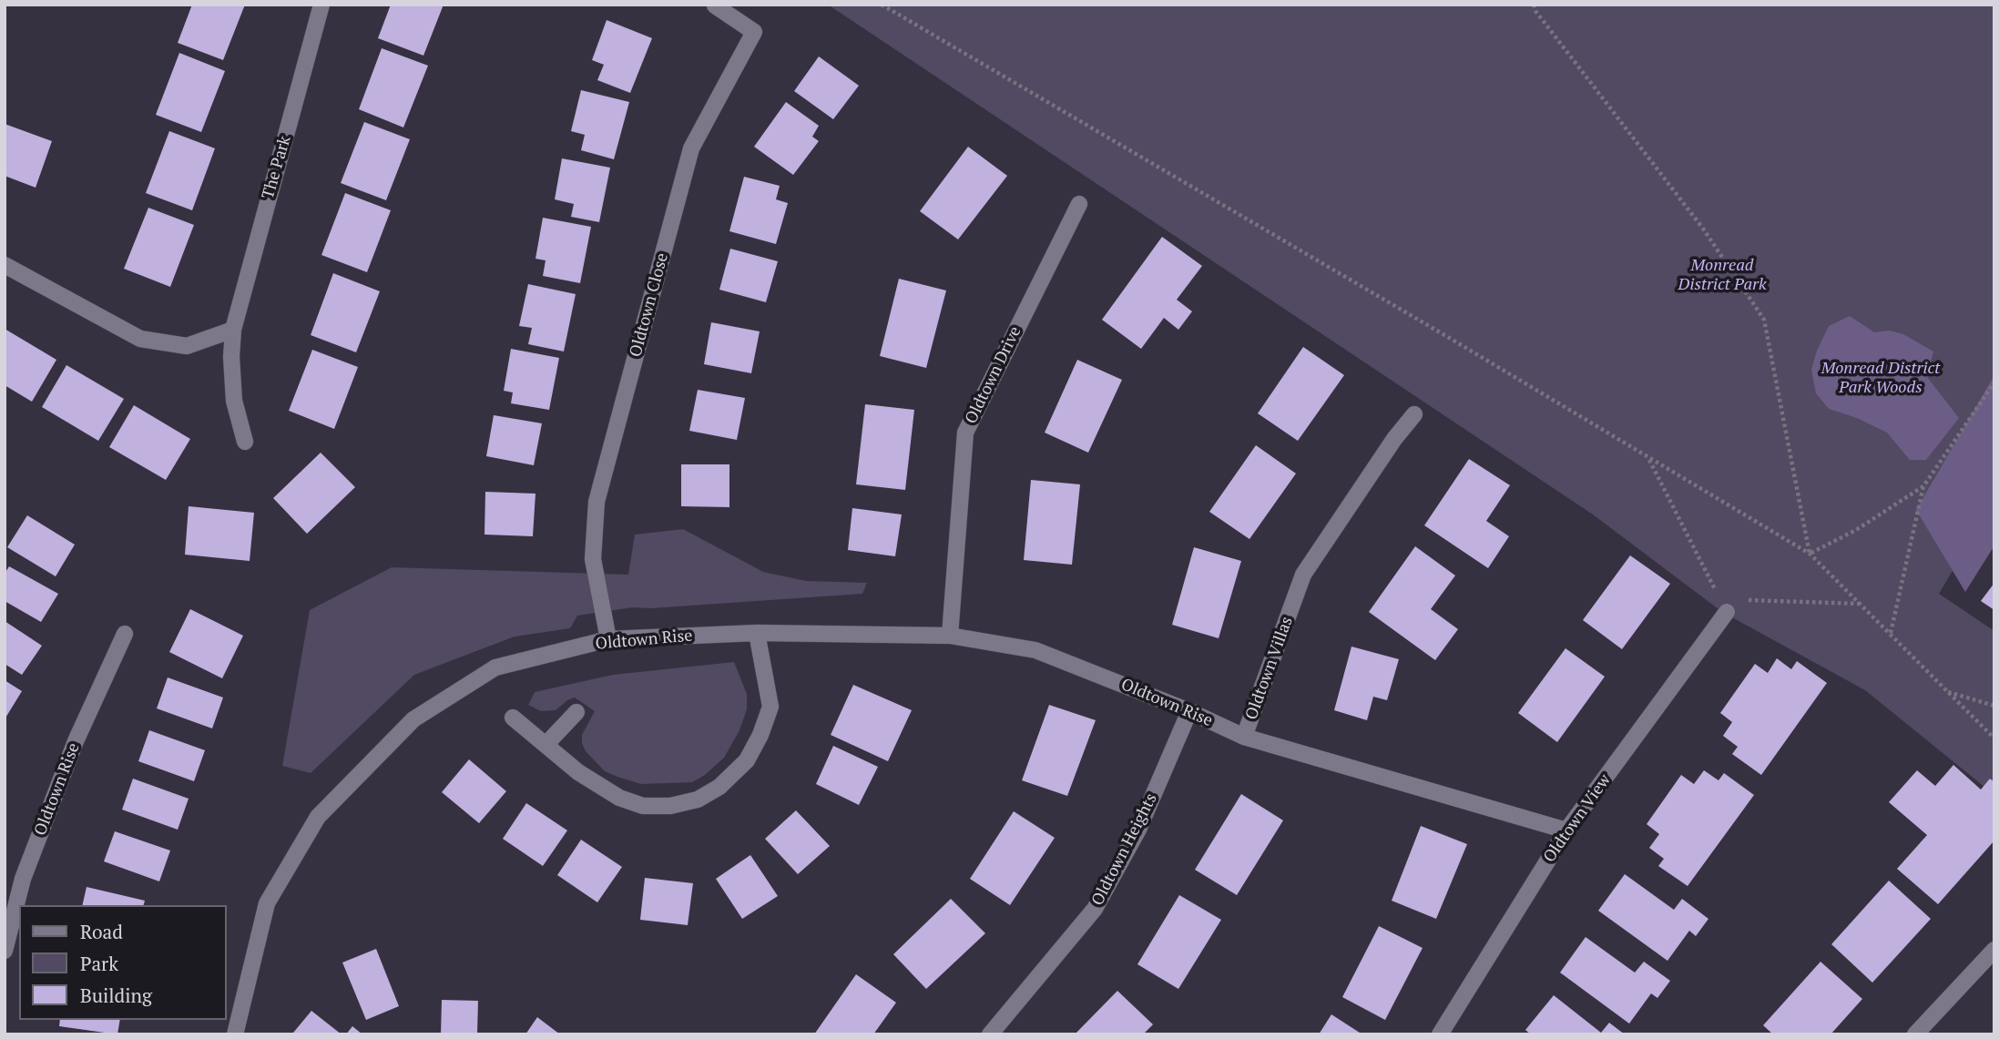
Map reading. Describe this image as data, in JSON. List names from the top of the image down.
{
  "streets": {
    "street": [
      "The Park",
      "Oldtown Close",
      "Oldtown Drive",
      "Oldtown Rise",
      "Oldtown Villas",
      "Oldtown View",
      "Oldtown Heights"
    ]
  },
  "crossings": [
    ["Oldtown Close", "Oldtown Rise"],
    ["Oldtown Drive", "Oldtown Rise"],
    ["Oldtown Rise", "Oldtown Villas"],
    ["Oldtown Rise", "Oldtown Heights"],
    ["Oldtown Villas", "Oldtown View"]
  ],
  "parks": ["Monread District Park", "Monread District Park Woods"],
  "legend": ["Road", "Park", "Building"]
}
